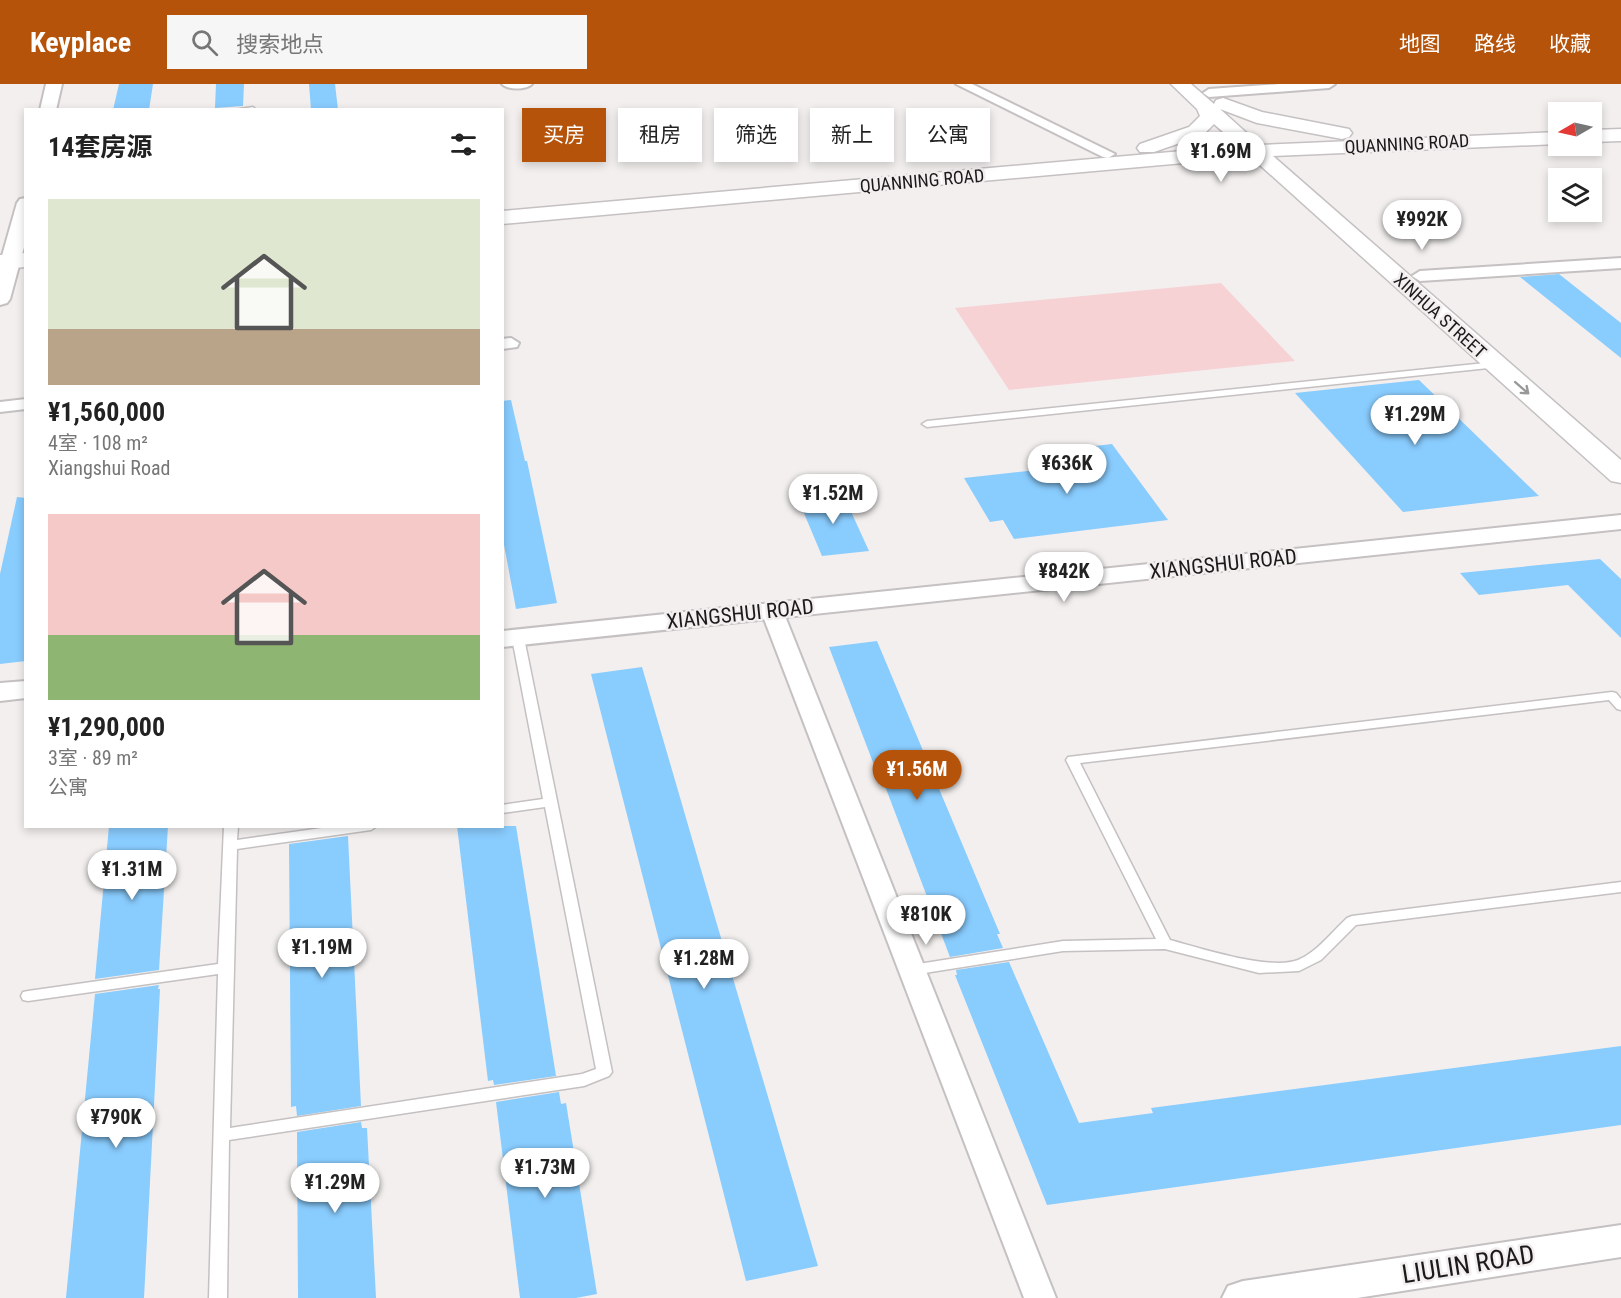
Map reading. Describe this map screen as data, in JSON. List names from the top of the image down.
{
  "streets": {
    "main road": ["QUANNING ROAD", "XINHUA STREET"],
    "street": ["XIANGSHUI ROAD", "LIULIN ROAD"]
  },
  "crossings": [
    ["QUANNING ROAD", "XINHUA STREET"]
  ],
  "north": "left",
  "page": {
    "header": "Keyplace",
    "search": "搜索地点",
    "nav": ["地图", "路线", "收藏"],
    "chip": [
      "买房",
      "租房",
      "筛选",
      "新上",
      "公寓"
    ],
    "heading": "14套房源",
    "price": [
      "¥1.69M",
      "¥992K",
      "¥1.29M",
      "¥636K",
      "¥1.52M",
      "¥842K",
      "¥1.56M",
      "¥1.31M",
      "¥810K",
      "¥1.19M",
      "¥1.28M",
      "¥790K",
      "¥1.73M",
      "¥1.29M"
    ],
    "list": [
      {
        "name": "¥1,560,000",
        "note": "4室 · 108 m² · Xiangshui Road"
      },
      {
        "name": "¥1,290,000",
        "note": "3室 · 89 m² · 公寓"
      }
    ]
  }
}
